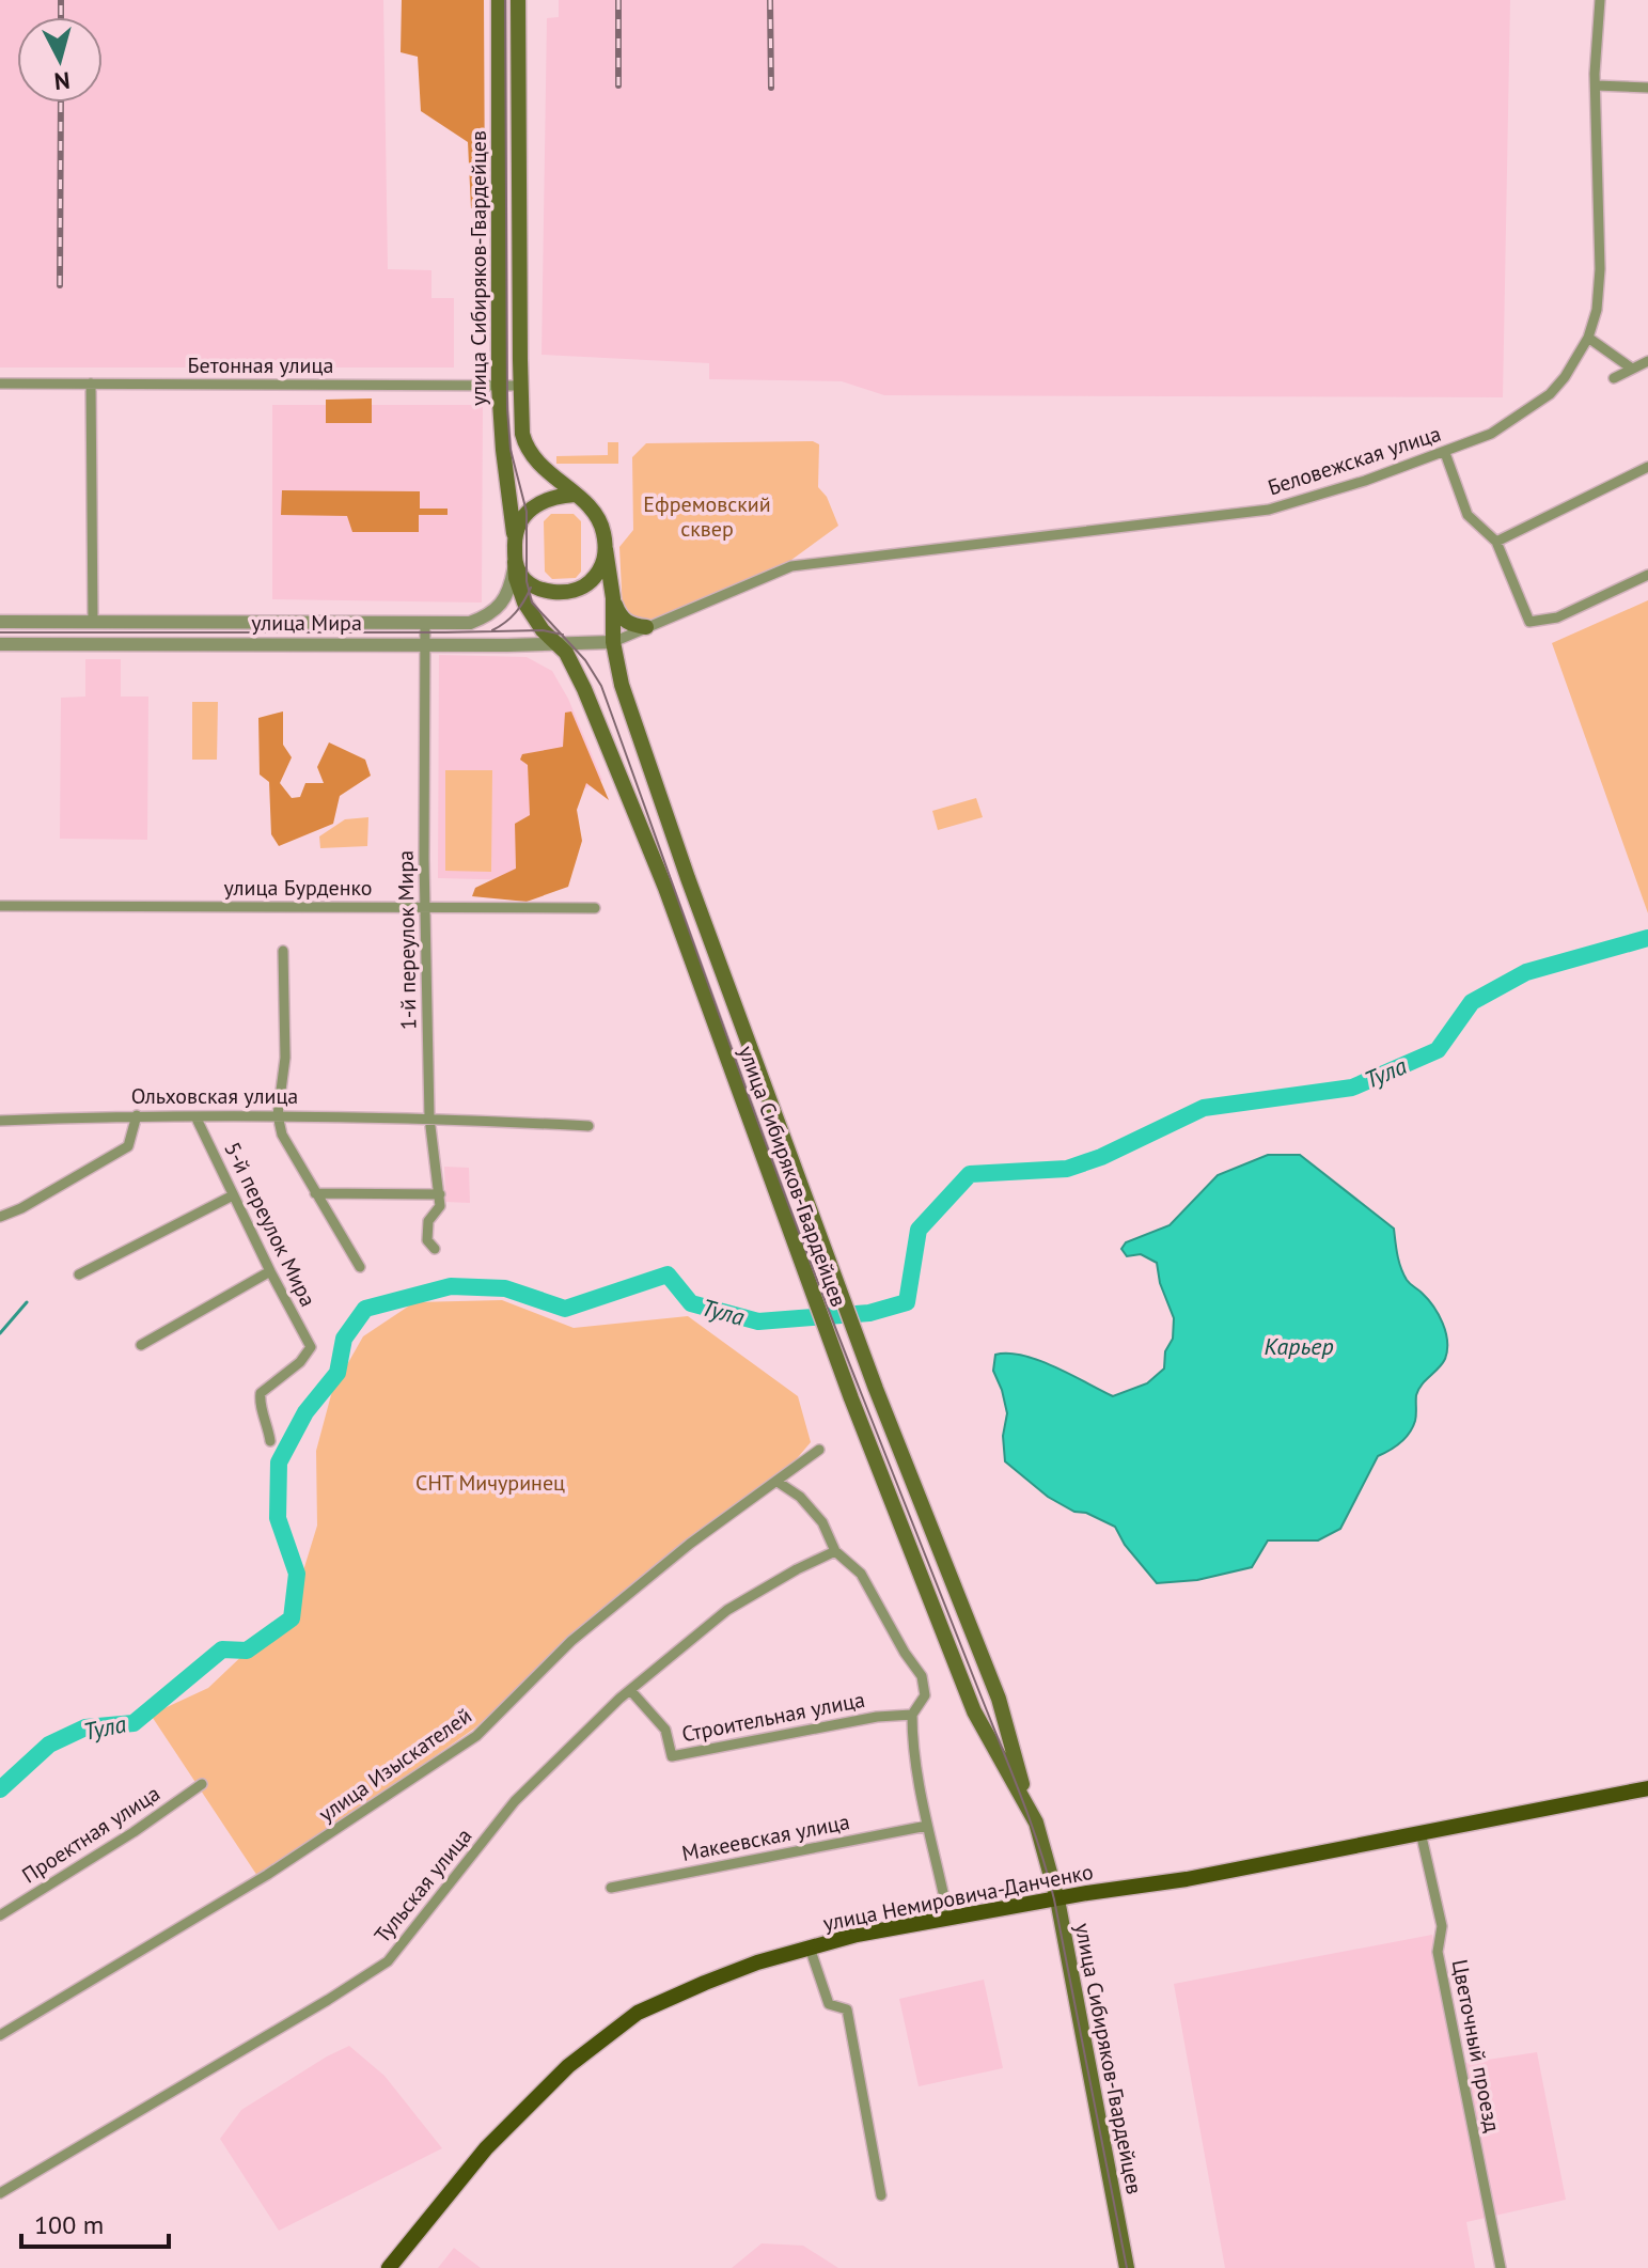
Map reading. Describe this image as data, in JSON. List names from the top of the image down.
{
  "streets": {
    "main road": ["улица Сибиряков-Гвардейцев", "улица Немировича-Данченко"],
    "street": [
      "Бетонная улица",
      "Беловежская улица",
      "улица Мира",
      "улица Бурденко",
      "1-й переулок Мира",
      "Ольховская улица",
      "5-й переулок Мира",
      "Строительная улица",
      "улица Изыскателей",
      "Проектная улица",
      "Макеевская улица",
      "Тульская улица",
      "Цветочный проезд"
    ]
  },
  "crossings": [
    ["улица Сибиряков-Гвардейцев", "Бетонная улица"],
    ["улица Сибиряков-Гвардейцев", "Беловежская улица"],
    ["улица Сибиряков-Гвардейцев", "улица Мира"],
    ["улица Сибиряков-Гвардейцев", "улица Немировича-Данченко"],
    ["Беловежская улица", "улица Мира"],
    ["улица Мира", "1-й переулок Мира"],
    ["улица Бурденко", "1-й переулок Мира"],
    ["1-й переулок Мира", "Ольховская улица"],
    ["Ольховская улица", "5-й переулок Мира"],
    ["Строительная улица", "Тульская улица"],
    ["улица Немировича-Данченко", "Цветочный проезд"]
  ],
  "water": ["Тула", "Карьер"],
  "parks": ["Ефремовский сквер", "СНТ Мичуринец"],
  "scale_bar": "100 m",
  "north": "bottom"
}
